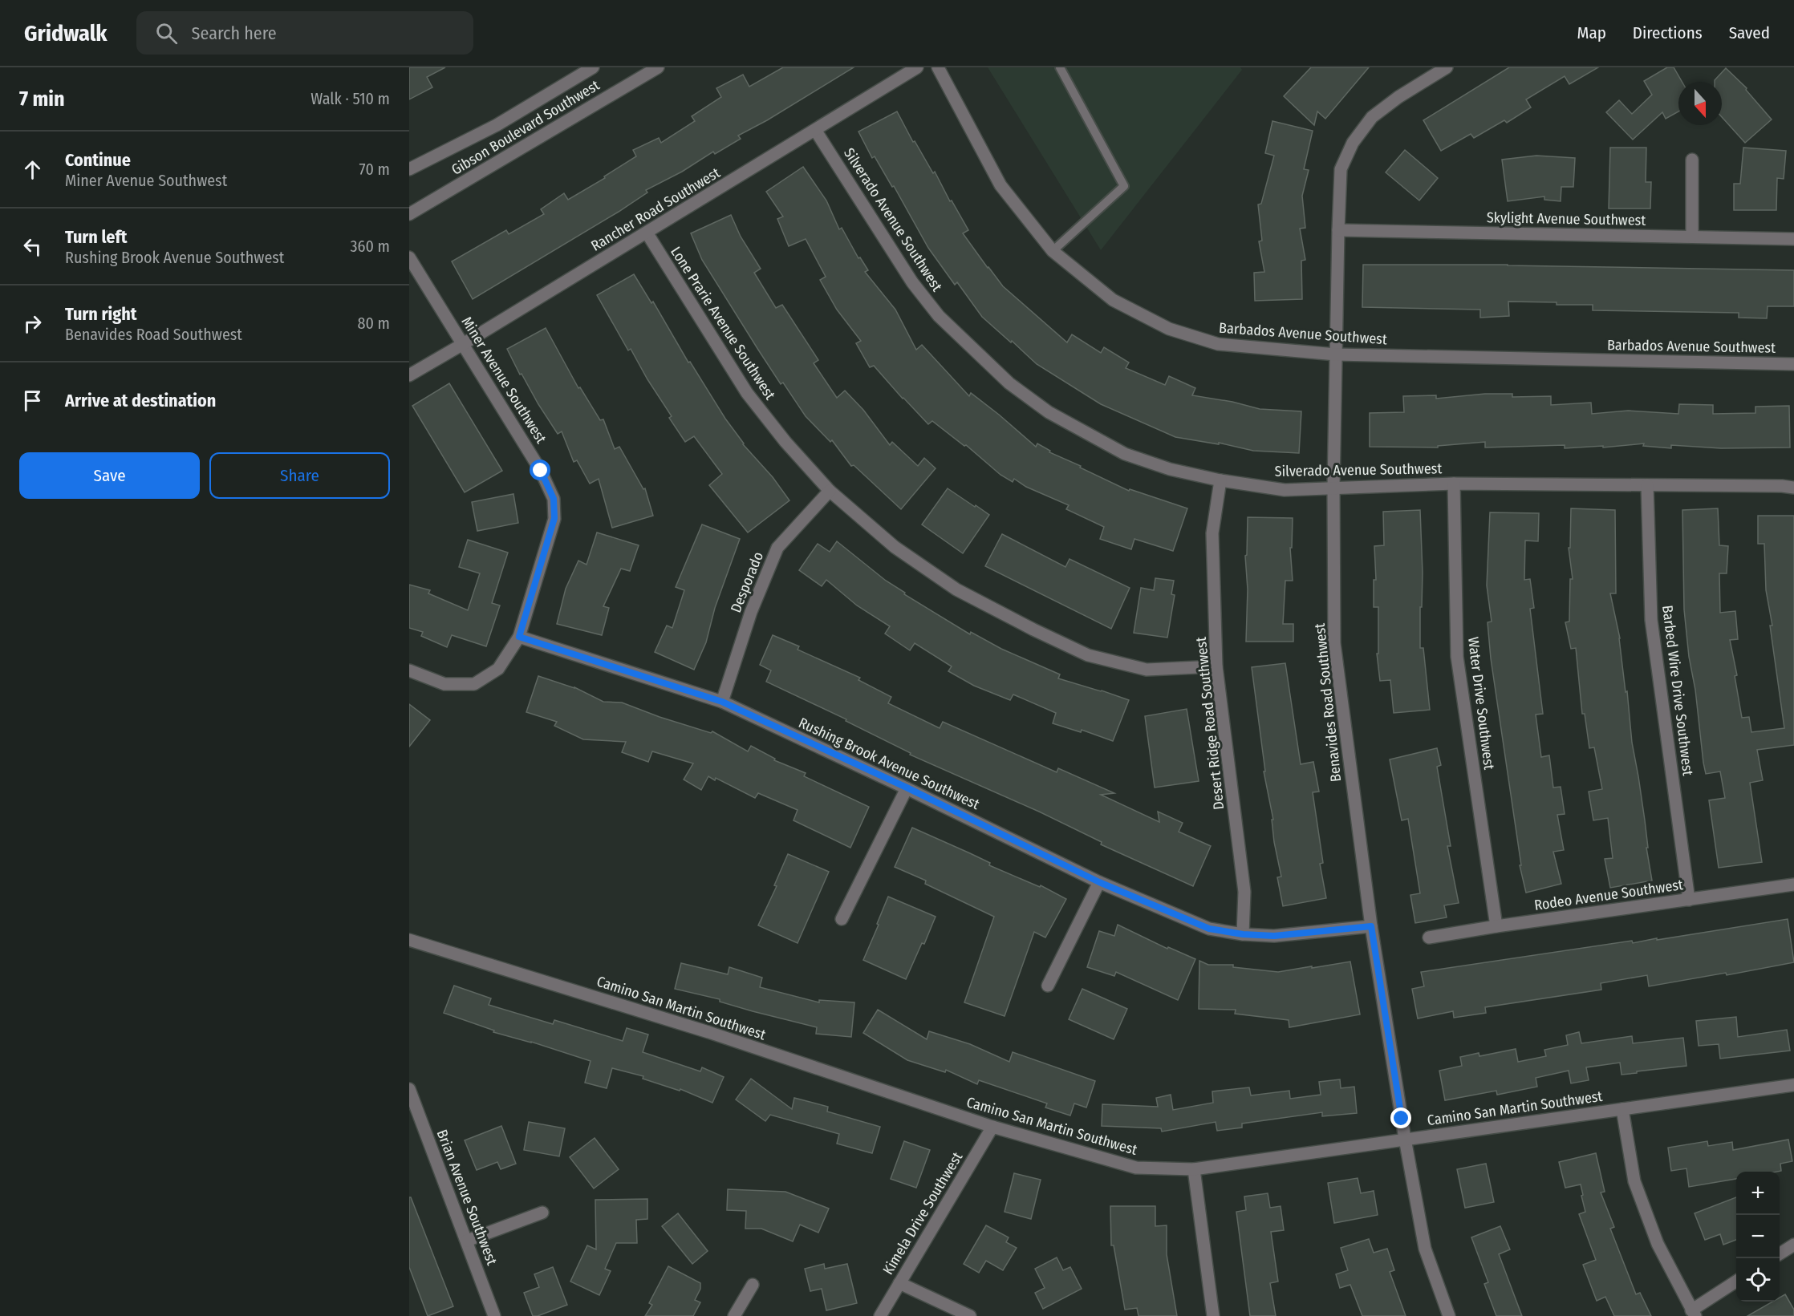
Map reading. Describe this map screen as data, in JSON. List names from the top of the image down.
{
  "streets": {
    "street": [
      "Gibson Boulevard Southwest",
      "Rancher Road Southwest",
      "Skylight Avenue Southwest",
      "Silverado Avenue Southwest",
      "Lone Prarie Avenue Southwest",
      "Barbados Avenue Southwest",
      "Miner Avenue Southwest",
      "Desporado",
      "Barbed Wire Drive Southwest",
      "Benavides Road Southwest",
      "Water Drive Southwest",
      "Desert Ridge Road Southwest",
      "Rushing Brook Avenue Southwest",
      "Rodeo Avenue Southwest",
      "Camino San Martin Southwest",
      "Brian Avenue Southwest",
      "Kimela Drive Southwest"
    ]
  },
  "crossings": [
    ["Rancher Road Southwest", "Silverado Avenue Southwest"],
    ["Rancher Road Southwest", "Lone Prarie Avenue Southwest"],
    ["Rancher Road Southwest", "Miner Avenue Southwest"],
    ["Skylight Avenue Southwest", "Benavides Road Southwest"],
    ["Silverado Avenue Southwest", "Barbed Wire Drive Southwest"],
    ["Silverado Avenue Southwest", "Benavides Road Southwest"],
    ["Silverado Avenue Southwest", "Water Drive Southwest"],
    ["Silverado Avenue Southwest", "Desert Ridge Road Southwest"],
    ["Lone Prarie Avenue Southwest", "Desporado"],
    ["Lone Prarie Avenue Southwest", "Desert Ridge Road Southwest"],
    ["Barbados Avenue Southwest", "Benavides Road Southwest"],
    ["Miner Avenue Southwest", "Rushing Brook Avenue Southwest"],
    ["Desporado", "Rushing Brook Avenue Southwest"],
    ["Barbed Wire Drive Southwest", "Rodeo Avenue Southwest"],
    ["Benavides Road Southwest", "Rushing Brook Avenue Southwest"],
    ["Benavides Road Southwest", "Camino San Martin Southwest"],
    ["Water Drive Southwest", "Rodeo Avenue Southwest"],
    ["Desert Ridge Road Southwest", "Rushing Brook Avenue Southwest"],
    ["Camino San Martin Southwest", "Kimela Drive Southwest"]
  ],
  "north": "bottom",
  "page": {
    "header": "Gridwalk",
    "search": "Search here",
    "nav": ["Map", "Directions", "Saved"],
    "heading": ["7 min", "Walk · 510 m"],
    "list": [
      ["Continue", "Miner Avenue Southwest", "70 m"],
      ["Turn left", "Rushing Brook Avenue Southwest", "360 m"],
      ["Turn right", "Benavides Road Southwest", "80 m"],
      "Arrive at destination"
    ],
    "buttons": ["Save", "Share"],
    "map_buttons": ["+", "−"]
  }
}
